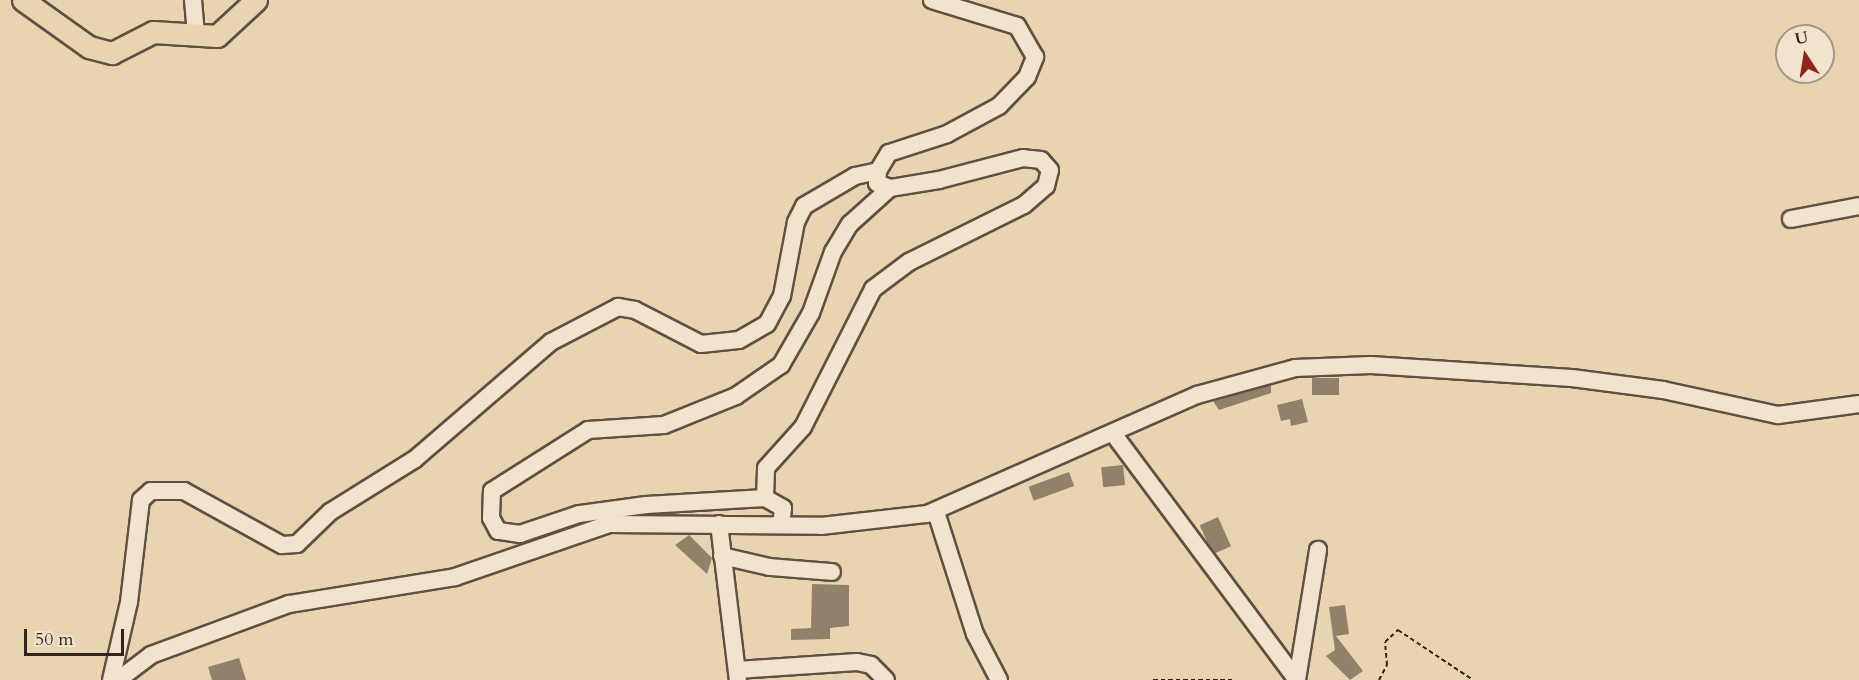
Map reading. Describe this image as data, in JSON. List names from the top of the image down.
{
  "scale_bar": "50 m",
  "north": "top"
}
